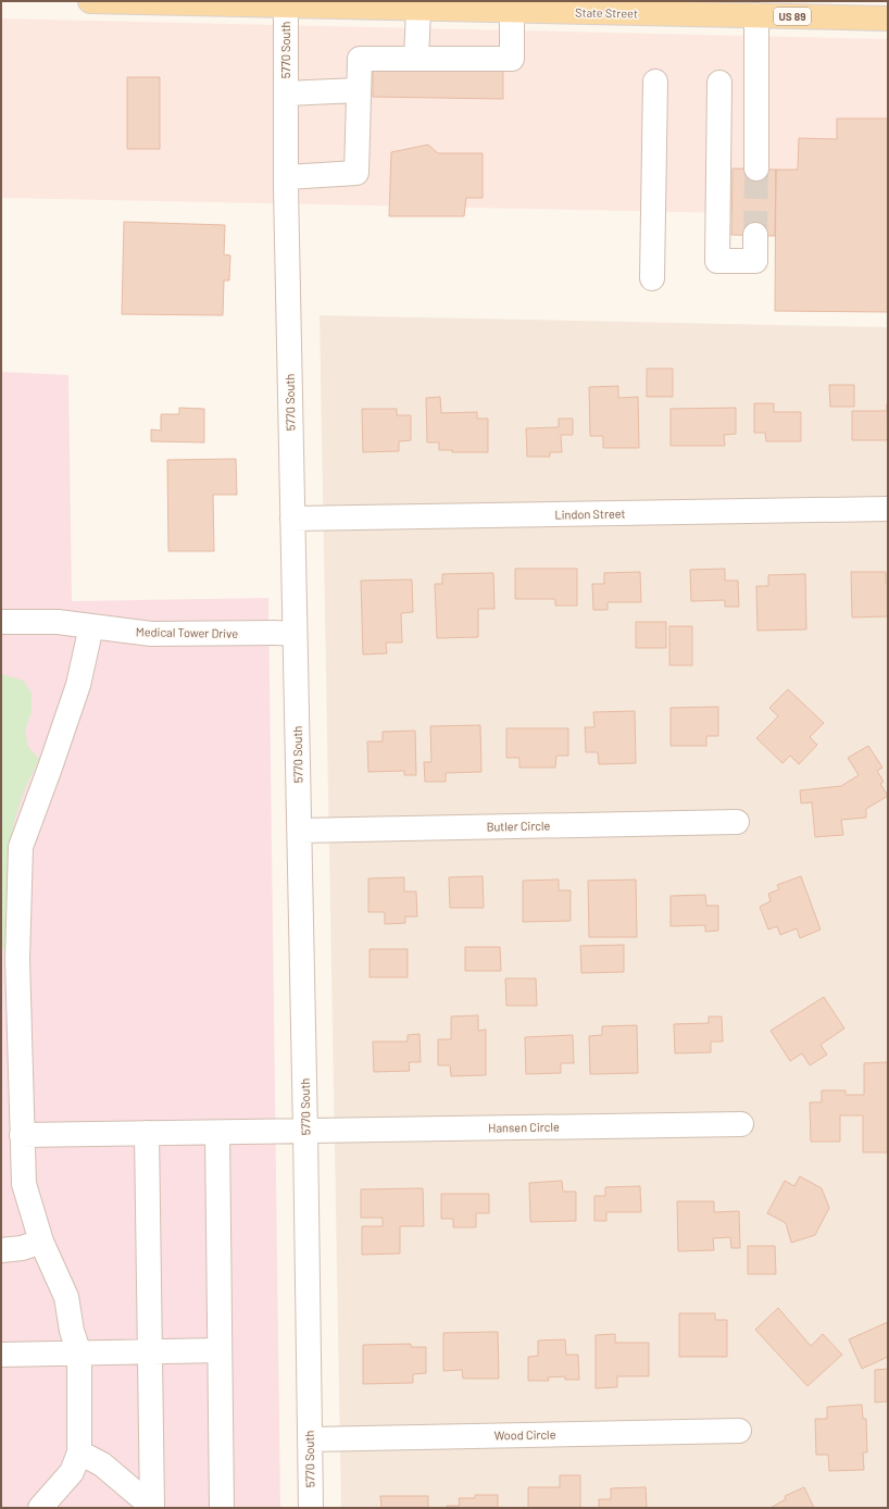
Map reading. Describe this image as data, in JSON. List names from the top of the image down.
{
  "streets": {
    "main road": ["State Street", "US 89"],
    "street": [
      "5770 South",
      "Lindon Street",
      "Medical Tower Drive",
      "Butler Circle",
      "Hansen Circle",
      "Wood Circle"
    ]
  },
  "crossings": [
    ["State Street", "5770 South"],
    ["5770 South", "Lindon Street"],
    ["5770 South", "Medical Tower Drive"],
    ["5770 South", "Butler Circle"],
    ["5770 South", "Hansen Circle"],
    ["5770 South", "Wood Circle"]
  ]
}
